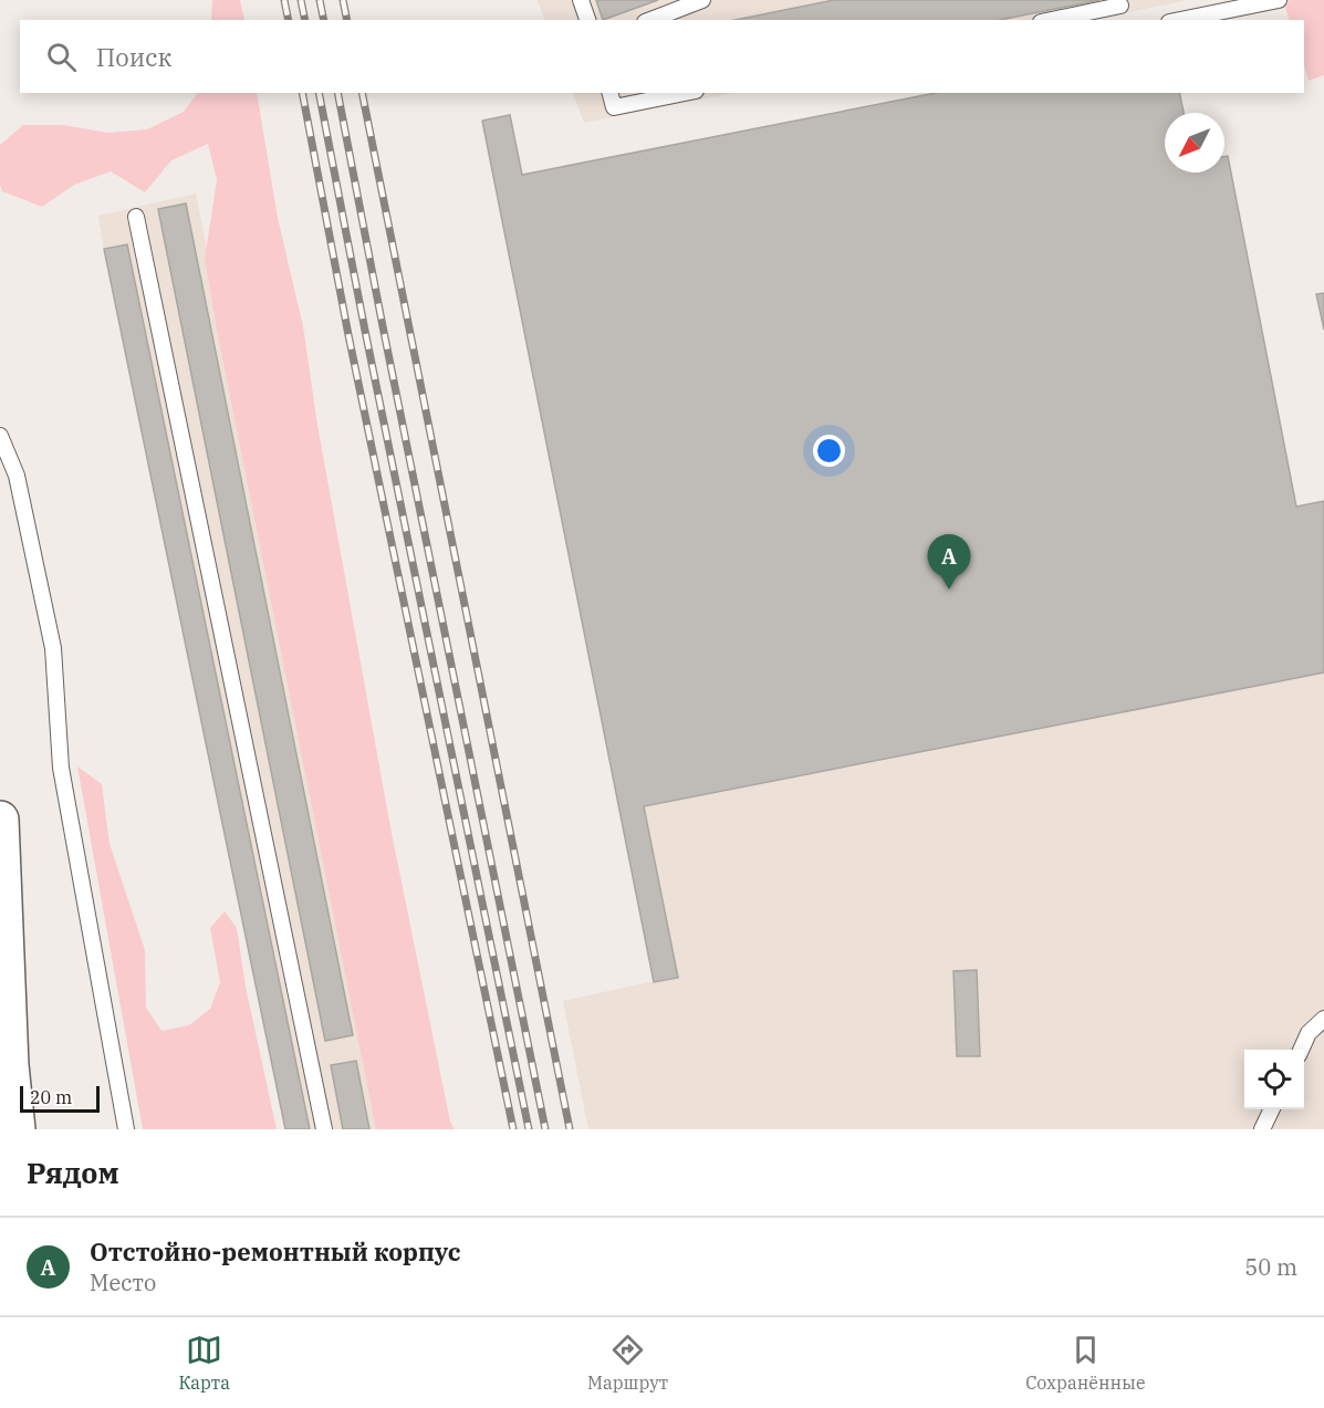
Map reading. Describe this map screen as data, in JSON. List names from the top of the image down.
{
  "scale_bar": "20 m",
  "north": "bottom left",
  "page": {
    "search": "Поиск",
    "pins": "A",
    "scale": "20 m",
    "heading": "Рядом",
    "list": [
      {
        "mark": "A",
        "name": "Отстойно-ремонтный корпус",
        "note": "Место",
        "value": "50 m"
      }
    ],
    "nav": ["Карта", "Маршрут", "Сохранённые"]
  }
}
